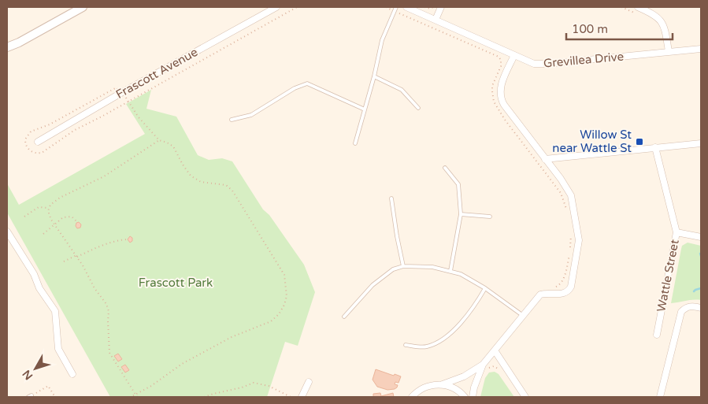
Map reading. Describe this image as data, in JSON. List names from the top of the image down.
{
  "streets": {
    "street": ["Grevillea Drive", "Frascott Avenue", "Wattle Street"]
  },
  "parks": ["Frascott Park"],
  "places": {
    "transit": ["Willow St near Wattle St"]
  },
  "scale_bar": "100 m",
  "north": "bottom left"
}
